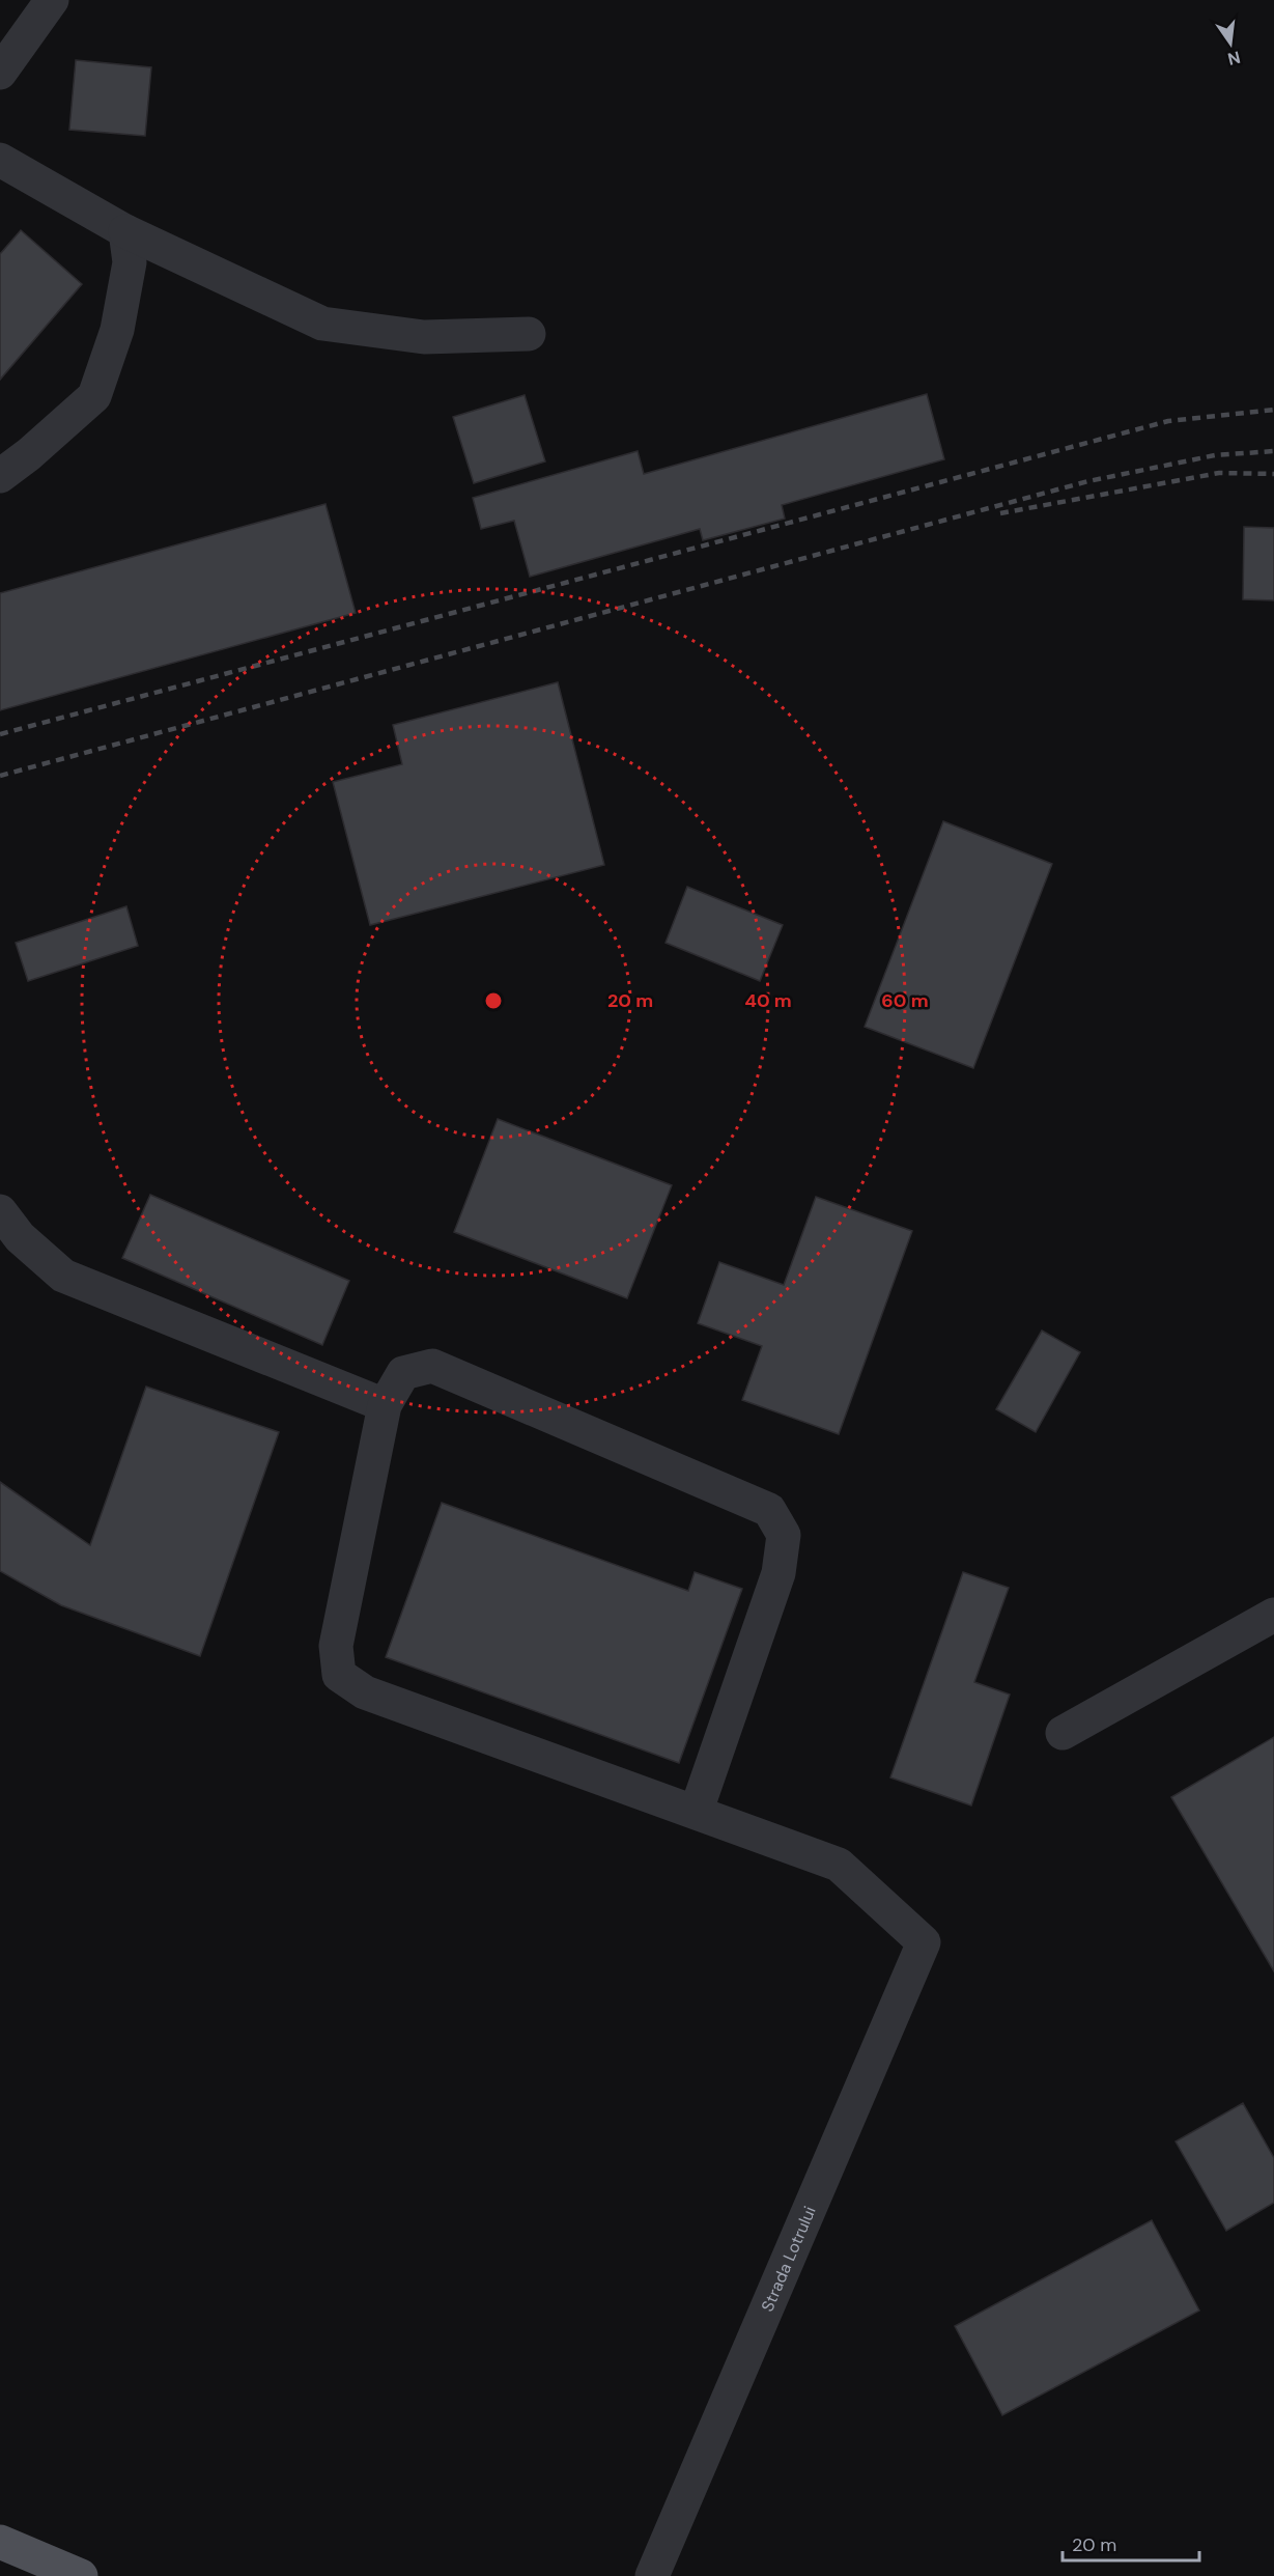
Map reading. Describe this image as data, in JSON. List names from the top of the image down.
{
  "streets": {
    "street": ["Strada Lotrului"]
  },
  "scale_bar": "20 m",
  "north": "bottom",
  "rings": ["20 m", "40 m", "60 m"]
}
